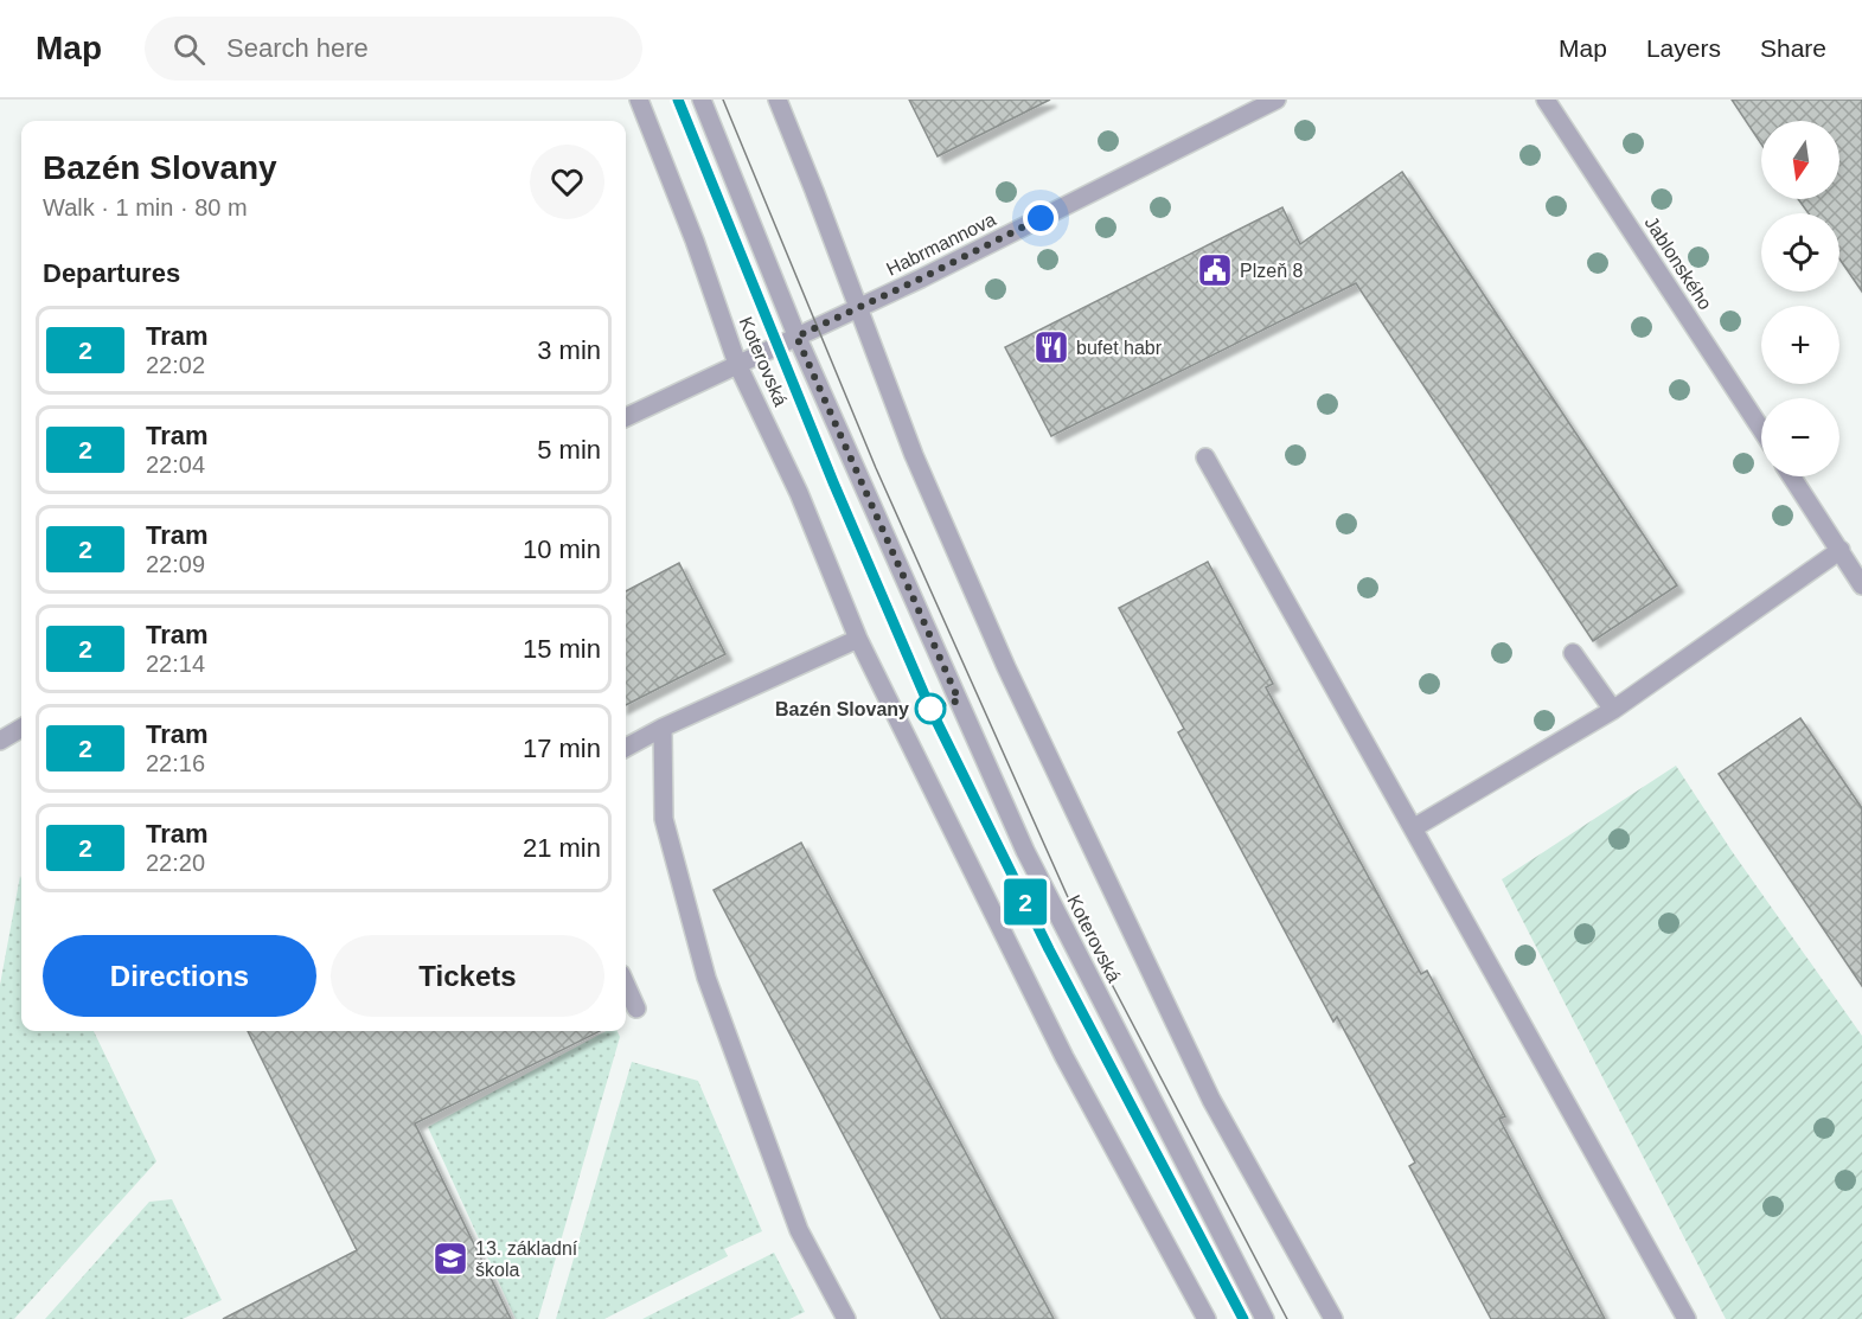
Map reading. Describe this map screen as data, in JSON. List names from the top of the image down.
{
  "streets": {
    "street": ["Habrmannova", "Jablonského", "Koterovská"]
  },
  "crossings": [
    ["Habrmannova", "Koterovská"]
  ],
  "places": {
    "public building": ["Plzeň 8"],
    "restaurant": ["bufet habr"],
    "other": ["Bazén Slovany"],
    "school or university": ["13. základní škola"]
  },
  "lines": ["tram line 2"],
  "north": "bottom",
  "page": {
    "header": "Map",
    "search": "Search here",
    "nav": ["Map", "Layers", "Share"],
    "on_map": "2",
    "map_buttons": ["+", "−"],
    "heading": [
      ["Bazén Slovany", "Walk · 1 min · 80 m"],
      "Departures"
    ],
    "list": [
      {
        "mark": "2",
        "name": "Tram",
        "note": "22:02",
        "value": "3 min"
      },
      {
        "mark": "2",
        "name": "Tram",
        "note": "22:04",
        "value": "5 min"
      },
      {
        "mark": "2",
        "name": "Tram",
        "note": "22:09",
        "value": "10 min"
      },
      {
        "mark": "2",
        "name": "Tram",
        "note": "22:14",
        "value": "15 min"
      },
      {
        "mark": "2",
        "name": "Tram",
        "note": "22:16",
        "value": "17 min"
      },
      {
        "mark": "2",
        "name": "Tram",
        "note": "22:20",
        "value": "21 min"
      }
    ],
    "buttons": ["Directions", "Tickets"]
  }
}
